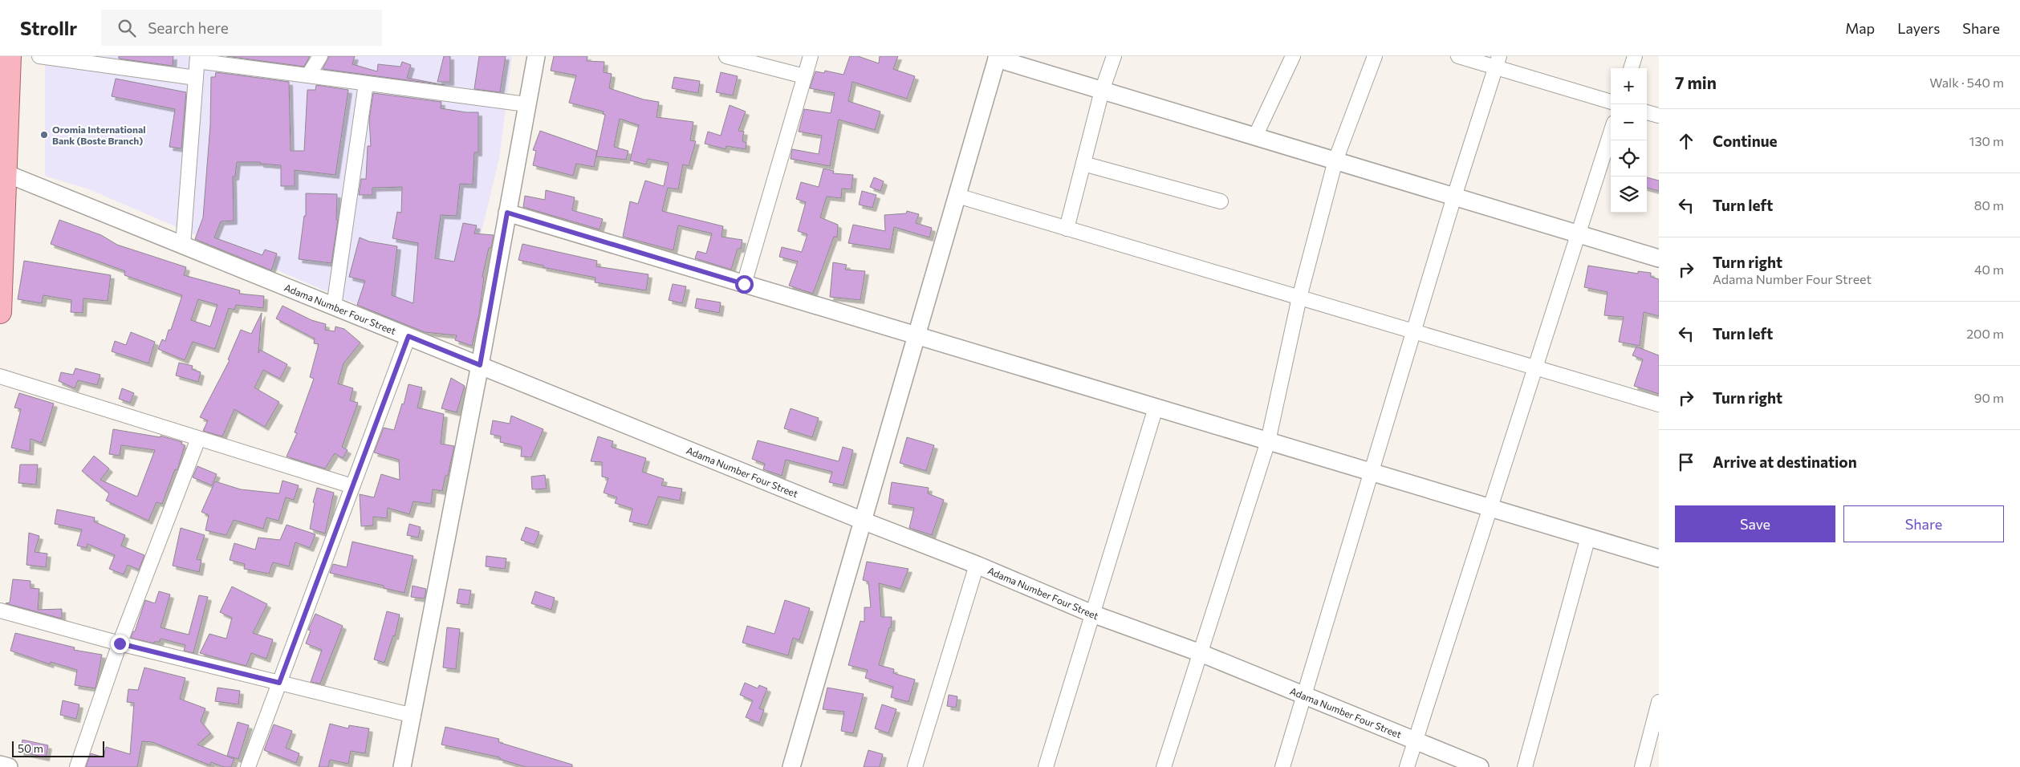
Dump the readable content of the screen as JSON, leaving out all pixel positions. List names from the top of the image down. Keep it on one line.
{"streets":{"street":["Adama Number Four Street"]},"places":["Oromia International Bank (Boste Branch)"],"scale_bar":"50 m","page":{"header":"Strollr","search":"Search here","nav":["Map","Layers","Share"],"heading":["7 min","Walk · 540 m"],"map_buttons":["+","−"],"list":[["Continue","130 m"],["Turn left","80 m"],["Turn right","Adama Number Four Street","40 m"],["Turn left","200 m"],["Turn right","90 m"],"Arrive at destination"],"buttons":["Save","Share"],"scale":"50 m"}}
